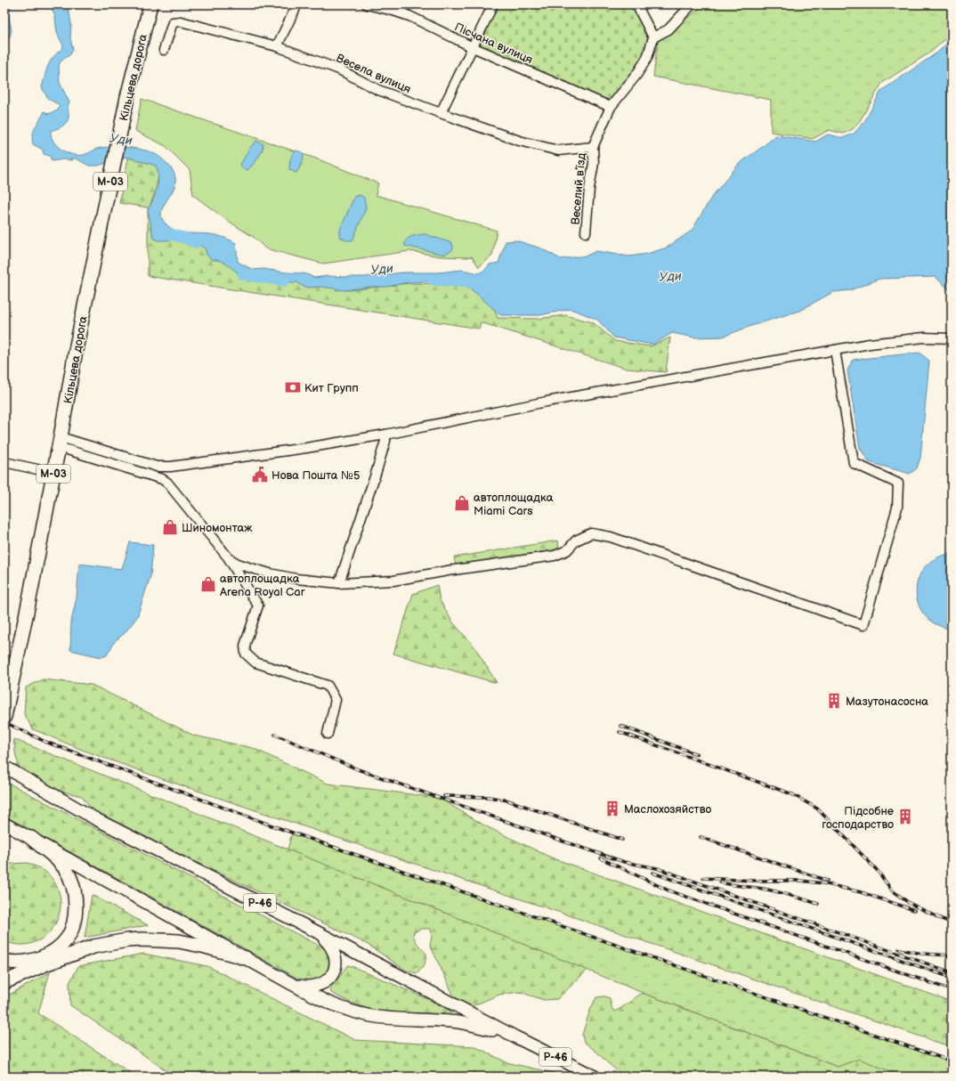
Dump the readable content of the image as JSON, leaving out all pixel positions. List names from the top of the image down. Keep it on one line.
{"streets":{"highway":["Кільцева дорога","М-03"],"main road":["Р-46"],"street":["Пісчана вулиця","Весела вулиця","Веселий в’їзд"]},"crossings":[["Весела вулиця","Веселий в’їзд"]],"water":["Уди"],"places":{"bank":["Кит Групп"],"public building":["Нова Пошта №5"],"shop":["автоплощадка Miami Cars","Шиномонтаж","автоплощадка Arena Royal Car"],"building":["Мазутонасосна","Маслохозяйство","Підсобне господарство"]}}
